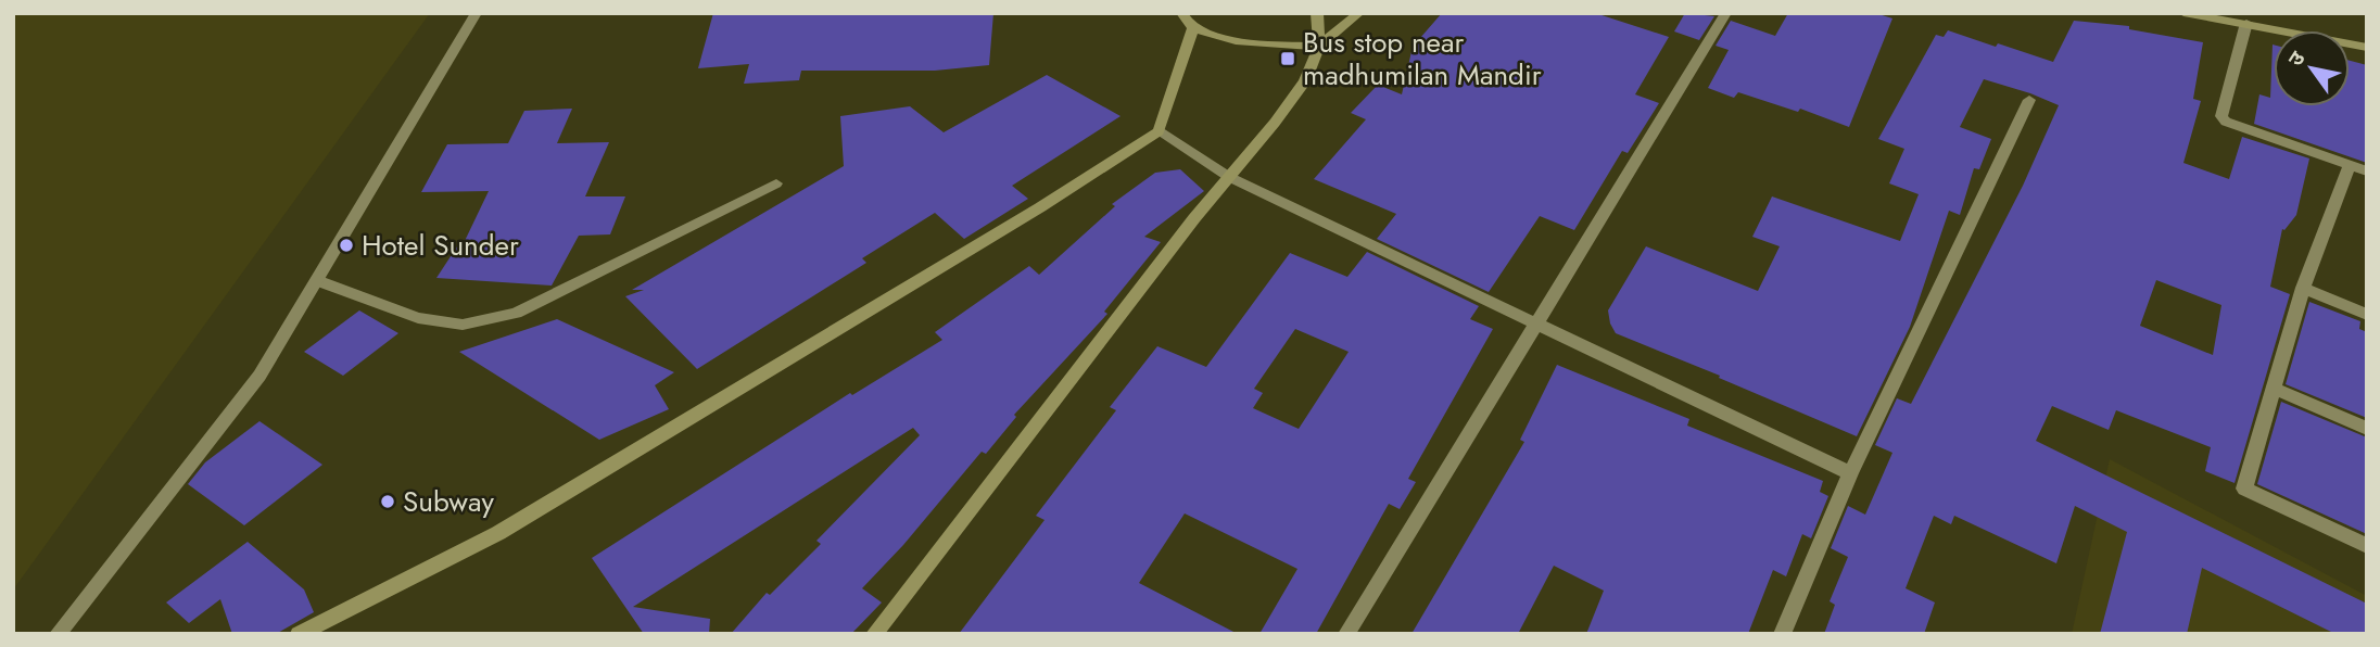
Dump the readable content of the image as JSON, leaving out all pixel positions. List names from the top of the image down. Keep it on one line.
{"places":{"transit":["Bus stop near madhumilan Mandir"],"other":["Hotel Sunder","Subway"]},"north":"top left"}
